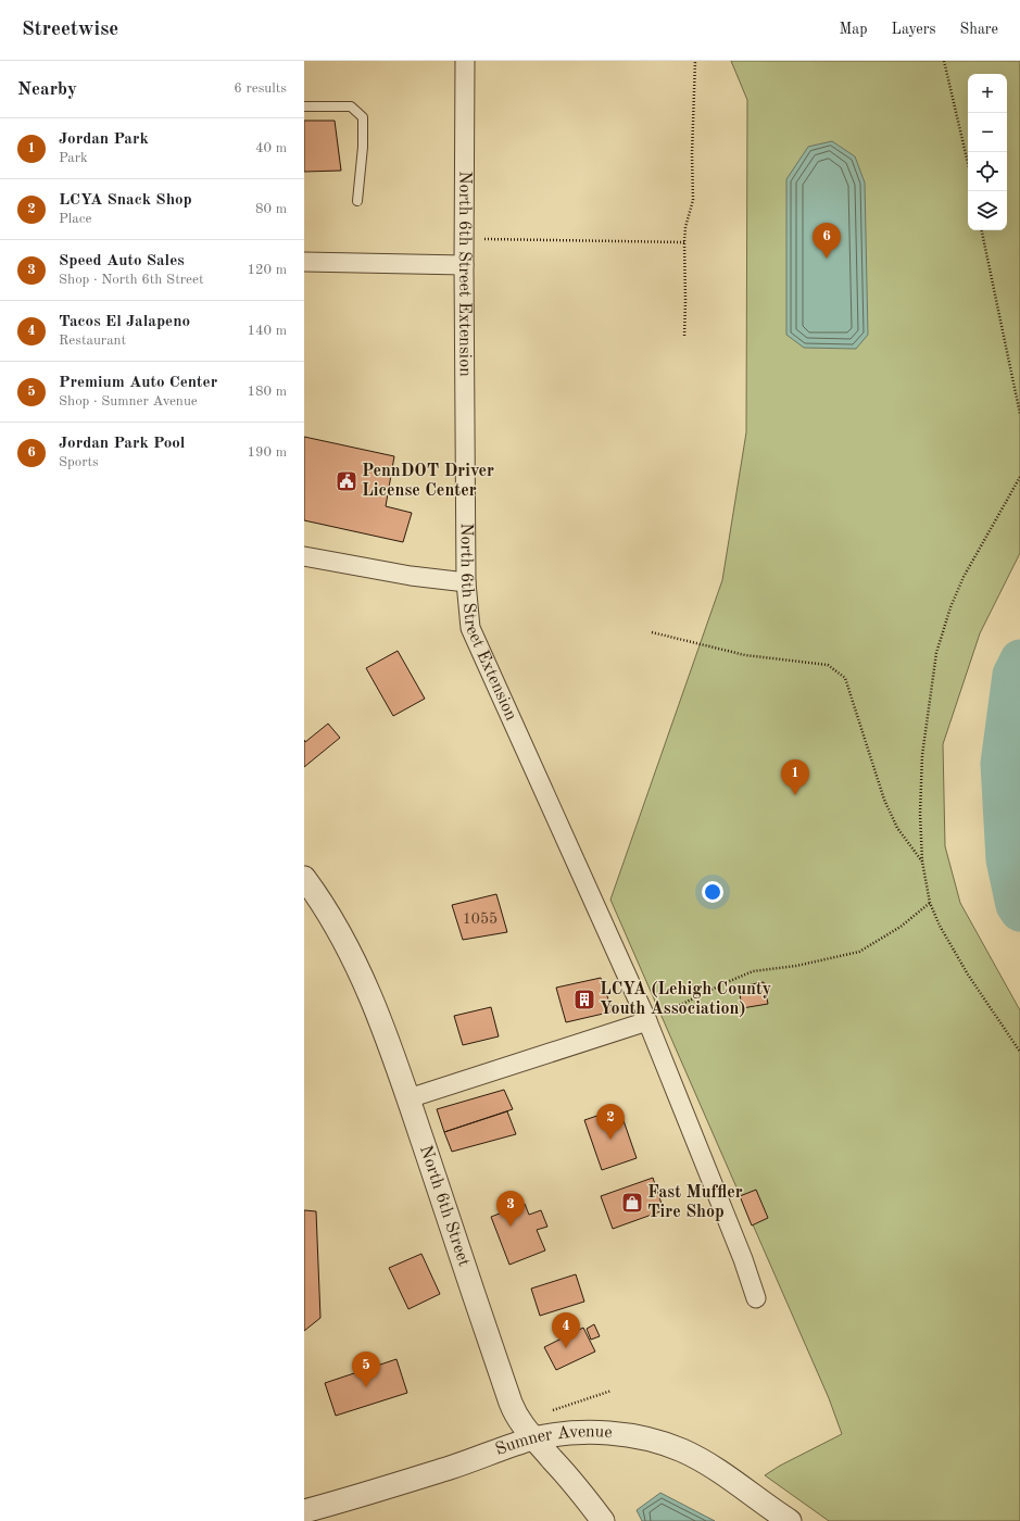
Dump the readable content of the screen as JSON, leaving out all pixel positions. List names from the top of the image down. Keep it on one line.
{"streets":{"street":["North 6th Street Extension","North 6th Street","Sumner Avenue"]},"crossings":[["North 6th Street","Sumner Avenue"]],"places":{"public building":["PennDOT Driver License Center"],"building":["LCYA (Lehigh County Youth Association)"],"shop":["Fast Muffler Tire Shop"]},"house_numbers":["1055"],"page":{"header":"Streetwise","nav":["Map","Layers","Share"],"heading":["Nearby","6 results"],"map_buttons":["+","−"],"list":[{"mark":"1","name":"Jordan Park","note":"Park","value":"40 m"},{"mark":"2","name":"LCYA Snack Shop","note":"Place","value":"80 m"},{"mark":"3","name":"Speed Auto Sales","note":"Shop · North 6th Street","value":"120 m"},{"mark":"4","name":"Tacos El Jalapeno","note":"Restaurant","value":"140 m"},{"mark":"5","name":"Premium Auto Center","note":"Shop · Sumner Avenue","value":"180 m"},{"mark":"6","name":"Jordan Park Pool","note":"Sports","value":"190 m"}],"pins":["6","1","2","3","4","5"]}}
